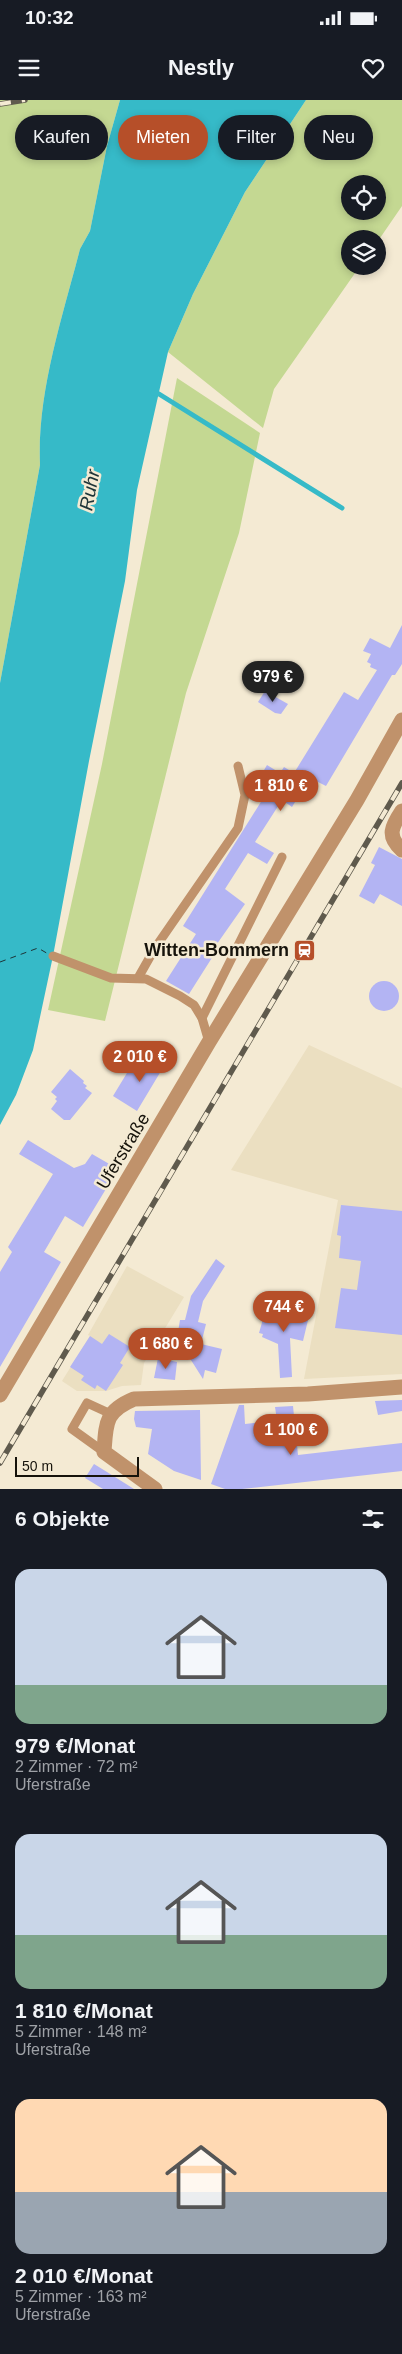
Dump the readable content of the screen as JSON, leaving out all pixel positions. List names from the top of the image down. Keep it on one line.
{"streets":{"street":["Uferstraße"]},"water":["Ruhr"],"places":{"station":["Witten-Bommern"]},"scale_bar":"50 m","page":{"status":"10:32","header":"Nestly","chip":["Kaufen","Mieten","Filter","Neu"],"price":["979 €","1 810 €","2 010 €","744 €","1 680 €","1 100 €"],"scale":"50 m","heading":"6 Objekte","list":[{"name":"979 €/Monat","note":"2 Zimmer · 72 m² · Uferstraße"},{"name":"1 810 €/Monat","note":"5 Zimmer · 148 m² · Uferstraße"},{"name":"2 010 €/Monat","note":"5 Zimmer · 163 m² · Uferstraße"}]}}
